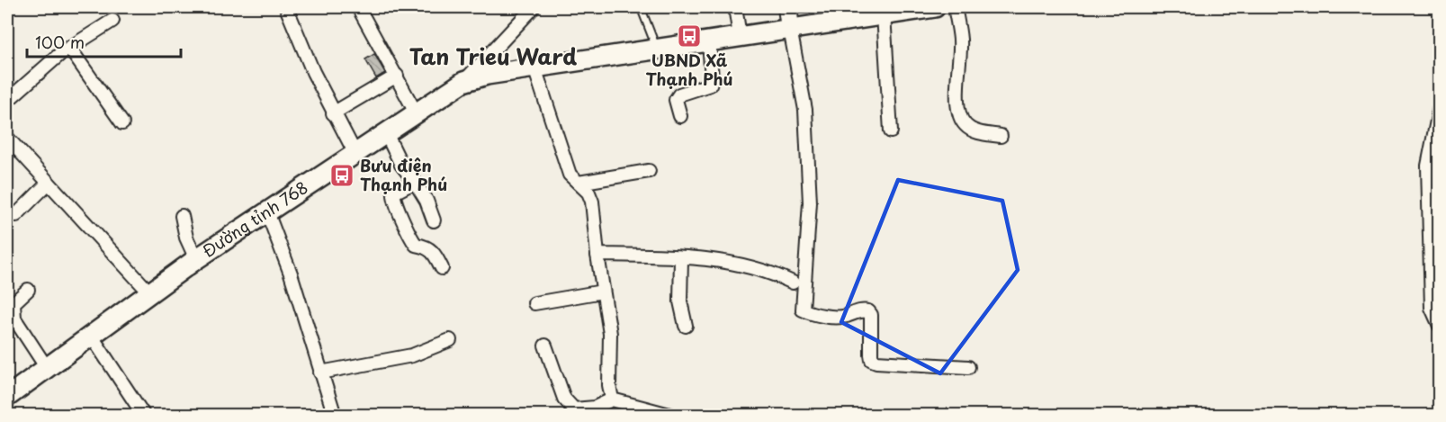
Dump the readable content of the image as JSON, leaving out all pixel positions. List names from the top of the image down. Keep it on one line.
{"streets":{"main road":["Đường tỉnh 768"]},"districts":["Tan Trieu Ward"],"places":{"bus stop":["UBND Xã Thạnh Phú","Bưu điện Thạnh Phú"]},"scale_bar":"100 m"}
